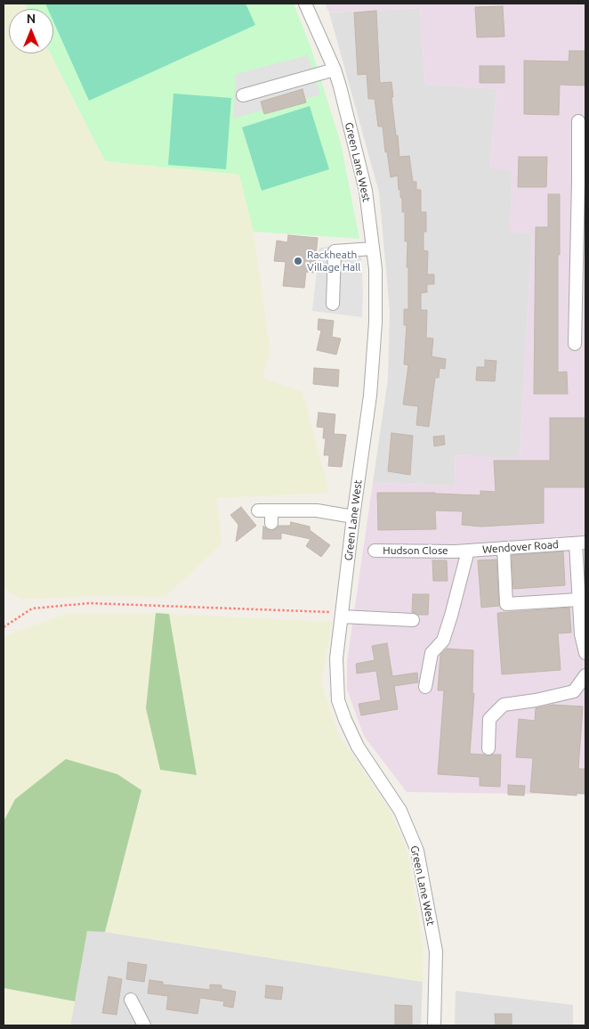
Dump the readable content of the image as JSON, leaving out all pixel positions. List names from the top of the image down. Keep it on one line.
{"streets":{"street":["Green Lane West","Wendover Road","Hudson Close"]},"crossings":[["Wendover Road","Hudson Close"]],"places":["Rackheath Village Hall"],"north":"top"}
